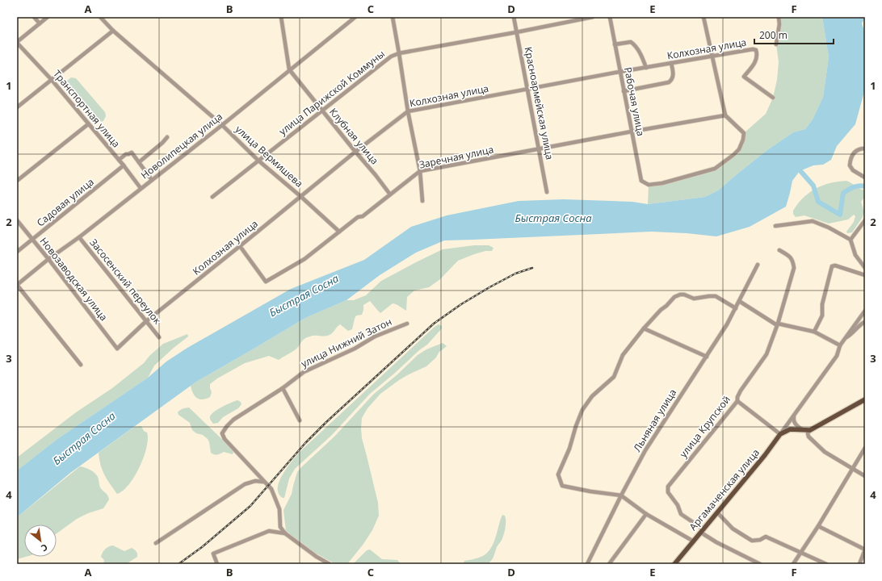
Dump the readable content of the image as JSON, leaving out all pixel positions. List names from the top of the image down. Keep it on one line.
{"streets":{"main road":["Аргамаченская улица"],"street":["Колхозная улица","улица Парижской Коммуны","Рабочая улица","Красноармейская улица","Транспортная улица","Клубная улица","Новолипецкая улица","улица Вермишева","Заречная улица","Садовая улица","Новозаводская улица","Засосенский переулок","улица Нижний Затон","Льняная улица","улица Крупской"]},"crossings":[["Колхозная улица","Рабочая улица"],["Колхозная улица","Красноармейская улица"],["Колхозная улица","Клубная улица"],["Колхозная улица","улица Вермишева"],["Колхозная улица","Заречная улица"],["Колхозная улица","Новозаводская улица"],["Колхозная улица","Засосенский переулок"],["улица Парижской Коммуны","Красноармейская улица"],["улица Парижской Коммуны","Клубная улица"],["улица Парижской Коммуны","улица Вермишева"],["Рабочая улица","Заречная улица"],["Красноармейская улица","Заречная улица"],["Транспортная улица","Новолипецкая улица"],["Транспортная улица","Садовая улица"],["Клубная улица","Новолипецкая улица"],["Клубная улица","Заречная улица"],["Новолипецкая улица","улица Вермишева"],["Новолипецкая улица","Новозаводская улица"],["Новолипецкая улица","Засосенский переулок"],["улица Вермишева","Заречная улица"],["Садовая улица","Новозаводская улица"],["улица Крупской","Аргамаченская улица"]],"water":["Быстрая Сосна"],"scale_bar":"200 m","north":"bottom right","grid":{"columns":["A","B","C","D","E","F"],"rows":["1","2","3","4"]}}
